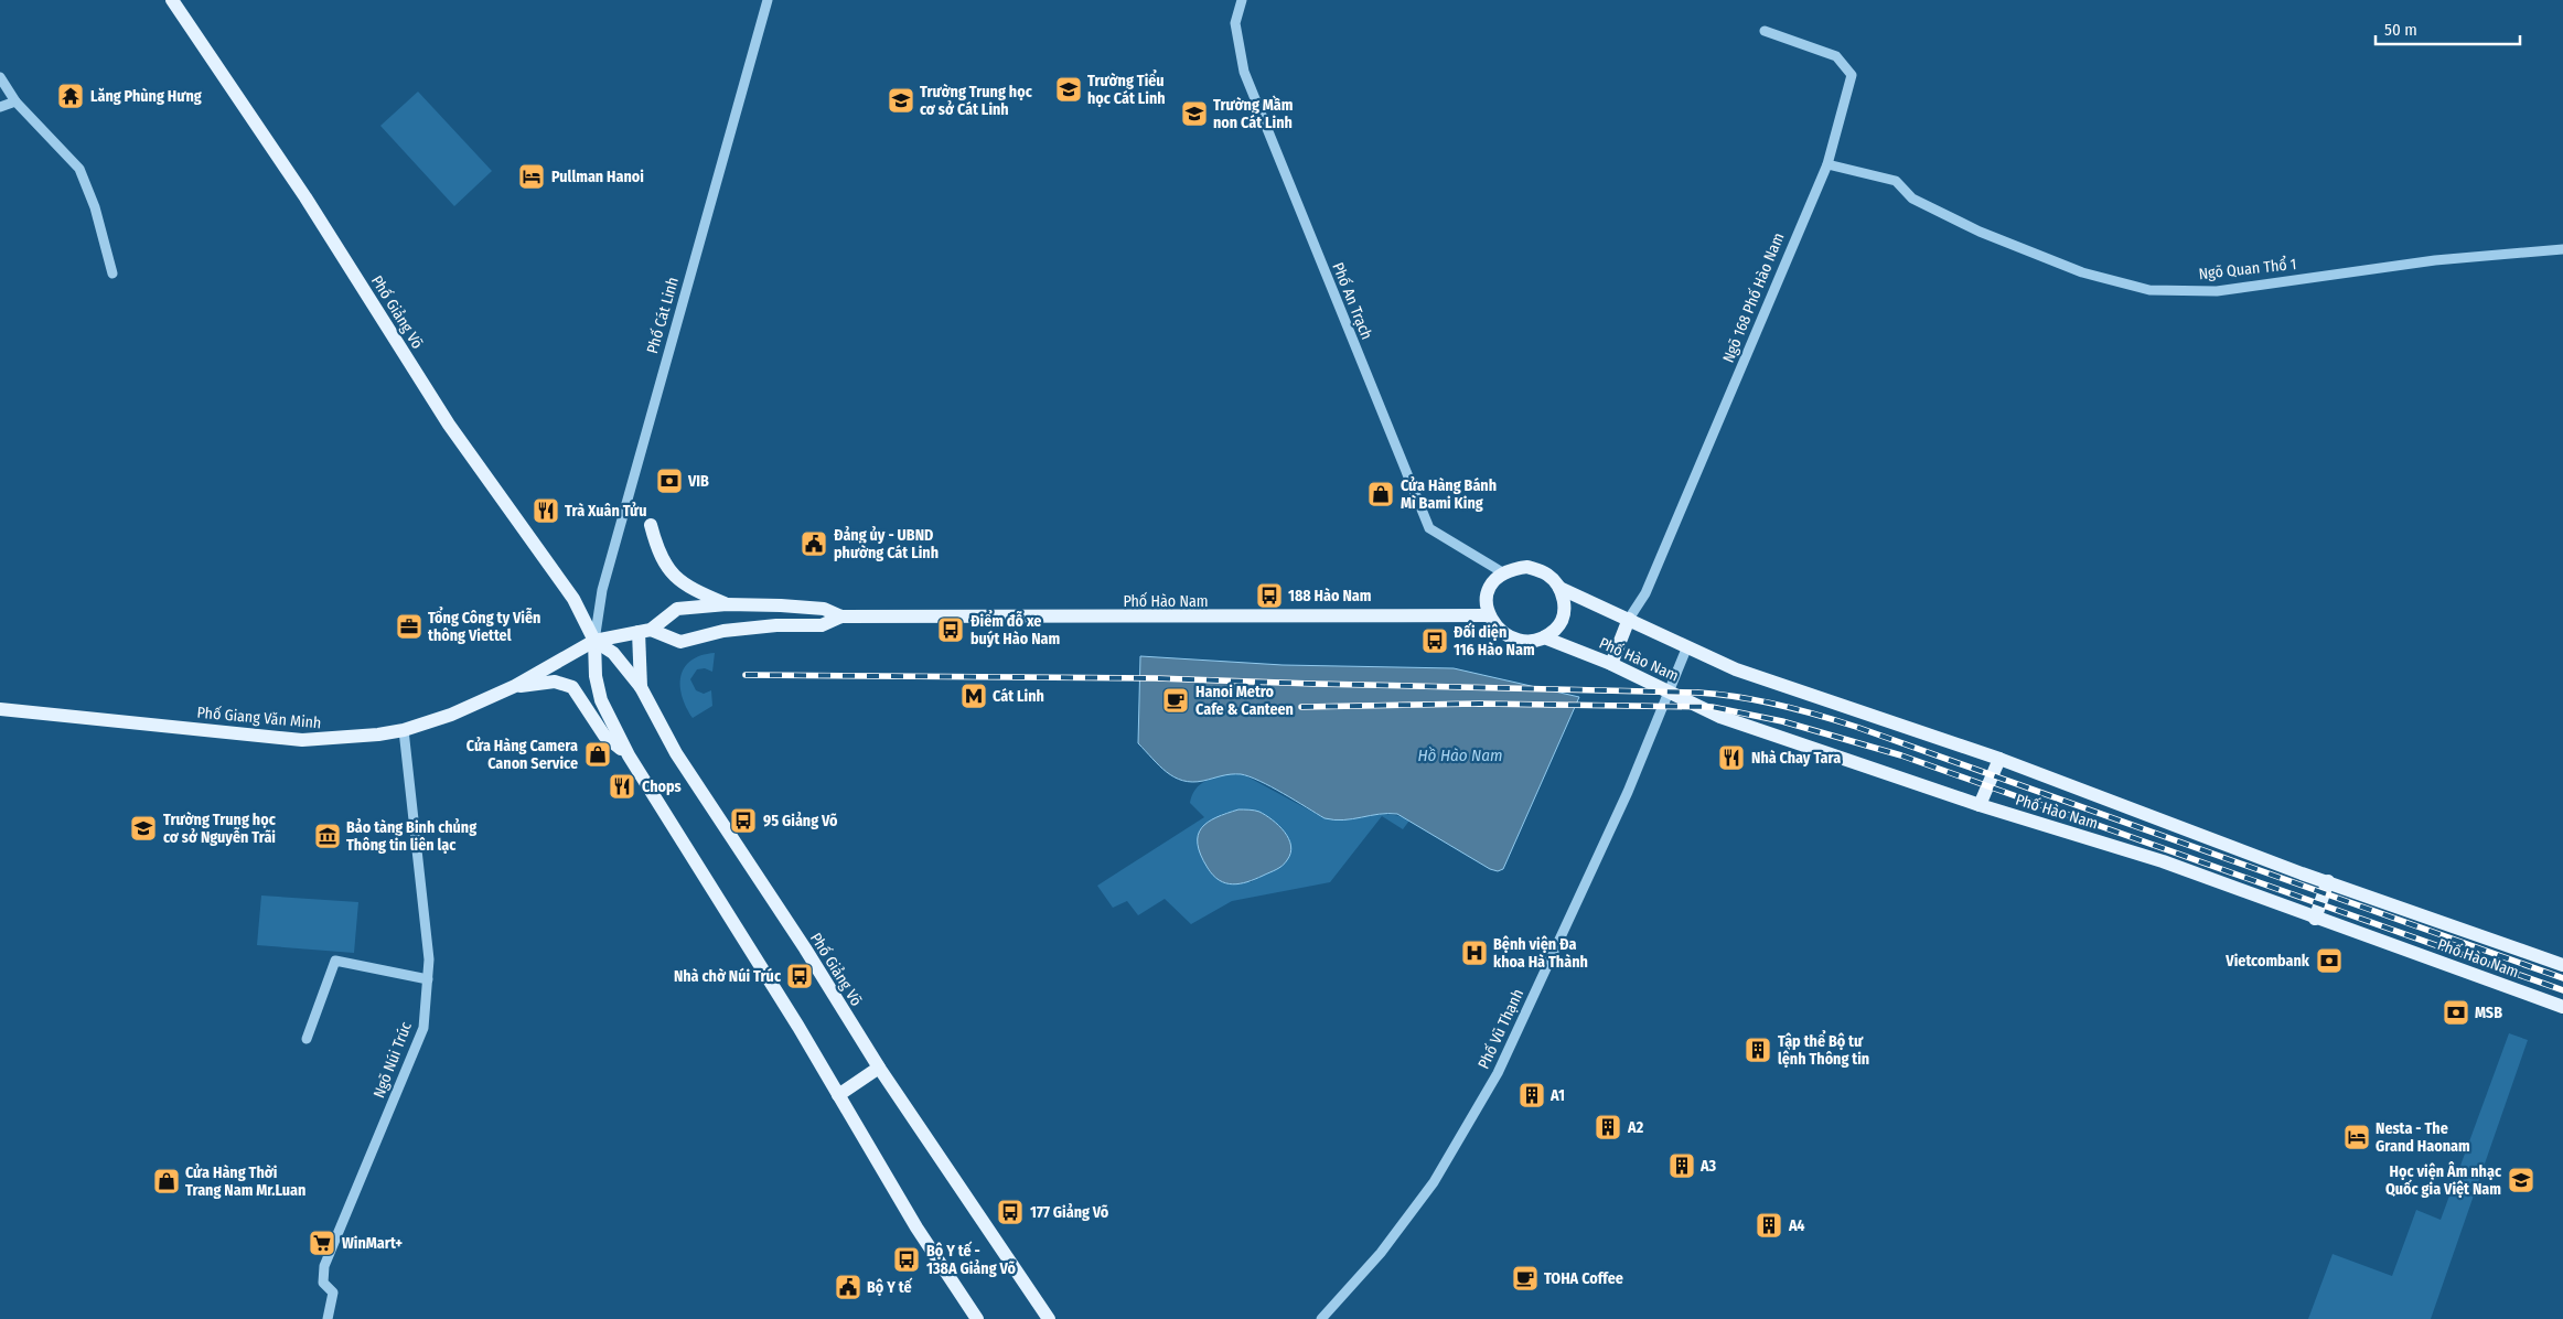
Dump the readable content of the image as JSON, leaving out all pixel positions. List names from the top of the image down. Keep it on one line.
{"streets":{"main road":["Phố Giảng Võ","Phố Hào Nam","Phố Giang Văn Minh"],"street":["Ngõ Quan Thổ 1","Ngõ 168 Phố Hào Nam","Phố An Trạch","Phố Cát Linh","Phố Vũ Thạnh","Ngõ Núi Trúc"]},"crossings":[["Ngõ Quan Thổ 1","Ngõ 168 Phố Hào Nam"],["Ngõ 168 Phố Hào Nam","Phố Hào Nam"],["Phố An Trạch","Phố Hào Nam"],["Phố Giảng Võ","Phố Cát Linh"],["Phố Giảng Võ","Phố Hào Nam"],["Phố Giảng Võ","Phố Giang Văn Minh"],["Phố Cát Linh","Phố Hào Nam"],["Phố Cát Linh","Phố Giang Văn Minh"],["Phố Hào Nam","Phố Giang Văn Minh"],["Phố Hào Nam","Phố Vũ Thạnh"],["Phố Giang Văn Minh","Ngõ Núi Trúc"]],"water":["Hồ Hào Nam"],"places":{"school or university":["Trường Tiểu học Cát Linh","Trường Trung học cơ sở Cát Linh","Trường Mầm non Cát Linh","Trường Trung học cơ sở Nguyễn Trãi","Học viện Âm nhạc Quốc gia Việt Nam"],"temple":["Lăng Phùng Hưng"],"hotel":["Pullman Hanoi","Nesta - The Grand Haonam"],"bank":["VIB","Vietcombank","MSB"],"shop":["Cửa Hàng Bánh Mì Bami King","Cửa Hàng Camera Canon Service","Cửa Hàng Thời Trang Nam Mr.Luan"],"restaurant":["Trà Xuân Tửu","Nhà Chay Tara","Chops"],"public building":["Đảng ủy - UBND phường Cát Linh","Bộ Y tế"],"bus stop":["188 Hào Nam","Điểm đỗ xe buýt Hào Nam","Đối diện 116 Hào Nam","95 Giảng Võ","Nhà chờ Núi Trúc","177 Giảng Võ","Bộ Y tế - 138A Giảng Võ"],"office":["Tổng Công ty Viễn thông Viettel"],"metro station":["Cát Linh"],"cafe":["Hanoi Metro Cafe & Canteen","TOHA Coffee"],"museum":["Bảo tàng Binh chủng Thông tin liên lạc"],"hospital":["Bệnh viện Đa khoa Hà Thành"],"building":["Tập thể Bộ tư lệnh Thông tin","A1","A2","A3","A4"],"supermarket":["WinMart+"]},"scale_bar":"50 m"}
